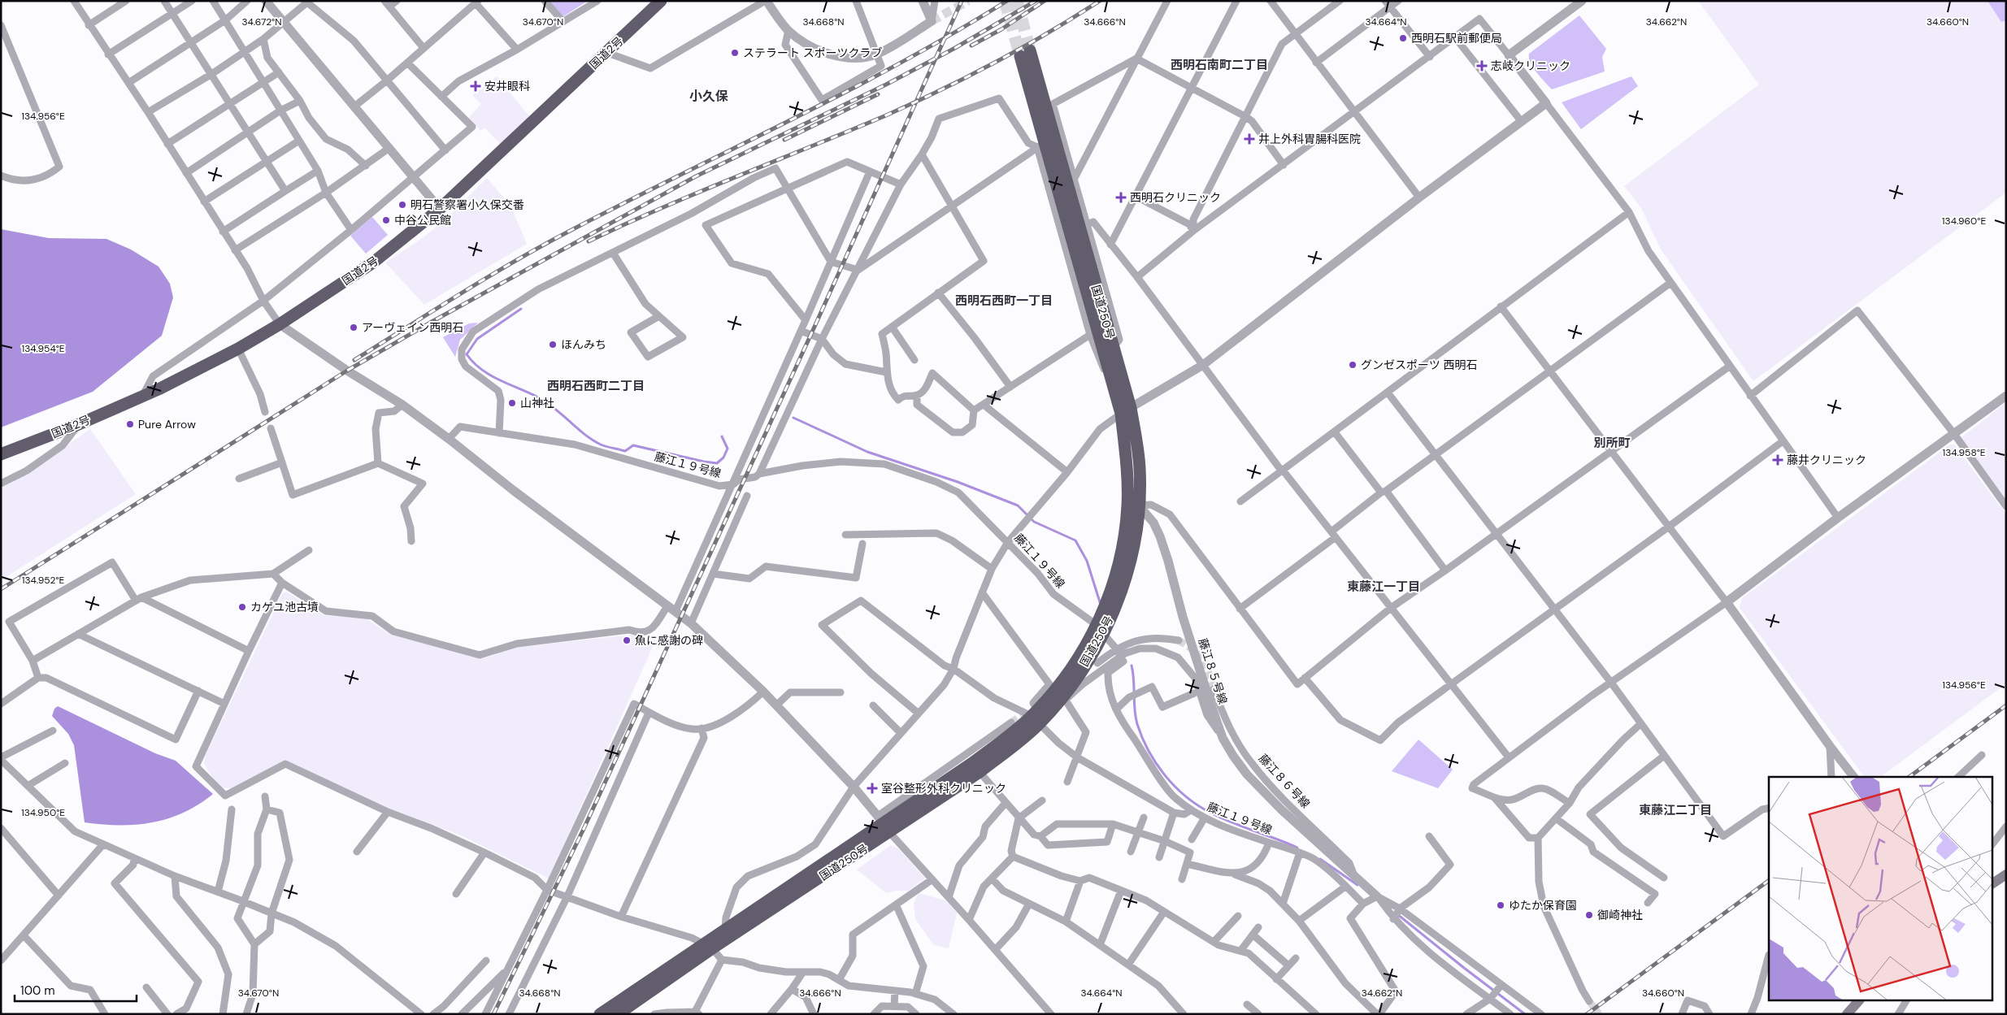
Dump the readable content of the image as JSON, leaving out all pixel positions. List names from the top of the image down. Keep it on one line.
{"streets":{"highway":["国道2号","国道250号"],"street":["藤江１９号線","藤江８５号線","藤江８６号線"]},"crossings":[["国道250号","藤江８５号線"],["藤江８５号線","藤江８６号線"]],"districts":["西明石南町二丁目","小久保","西明石西町一丁目","西明石西町二丁目","別所町","東藤江一丁目","東藤江二丁目"],"places":{"other":["西明石駅前郵便局","ステラート スポーツクラブ","明石警察署小久保交番","中谷公民館","アーヴェイン西明石","ほんみち","グンゼスポーツ 西明石","山神社","Pure Arrow","カゲユ池古墳","魚に感謝の碑","ゆたか保育園","御崎神社"],"health":["志岐クリニック","安井眼科","井上外科胃腸科医院","西明石クリニック","藤井クリニック","室谷整形外科クリニック"]},"scale_bar":"100 m","coordinates":["34.672°N","34.670°N","34.668°N","34.666°N","34.664°N","34.662°N","34.660°N","134.956°E","134.960°E","134.954°E","134.958°E","134.952°E","134.950°E"]}
